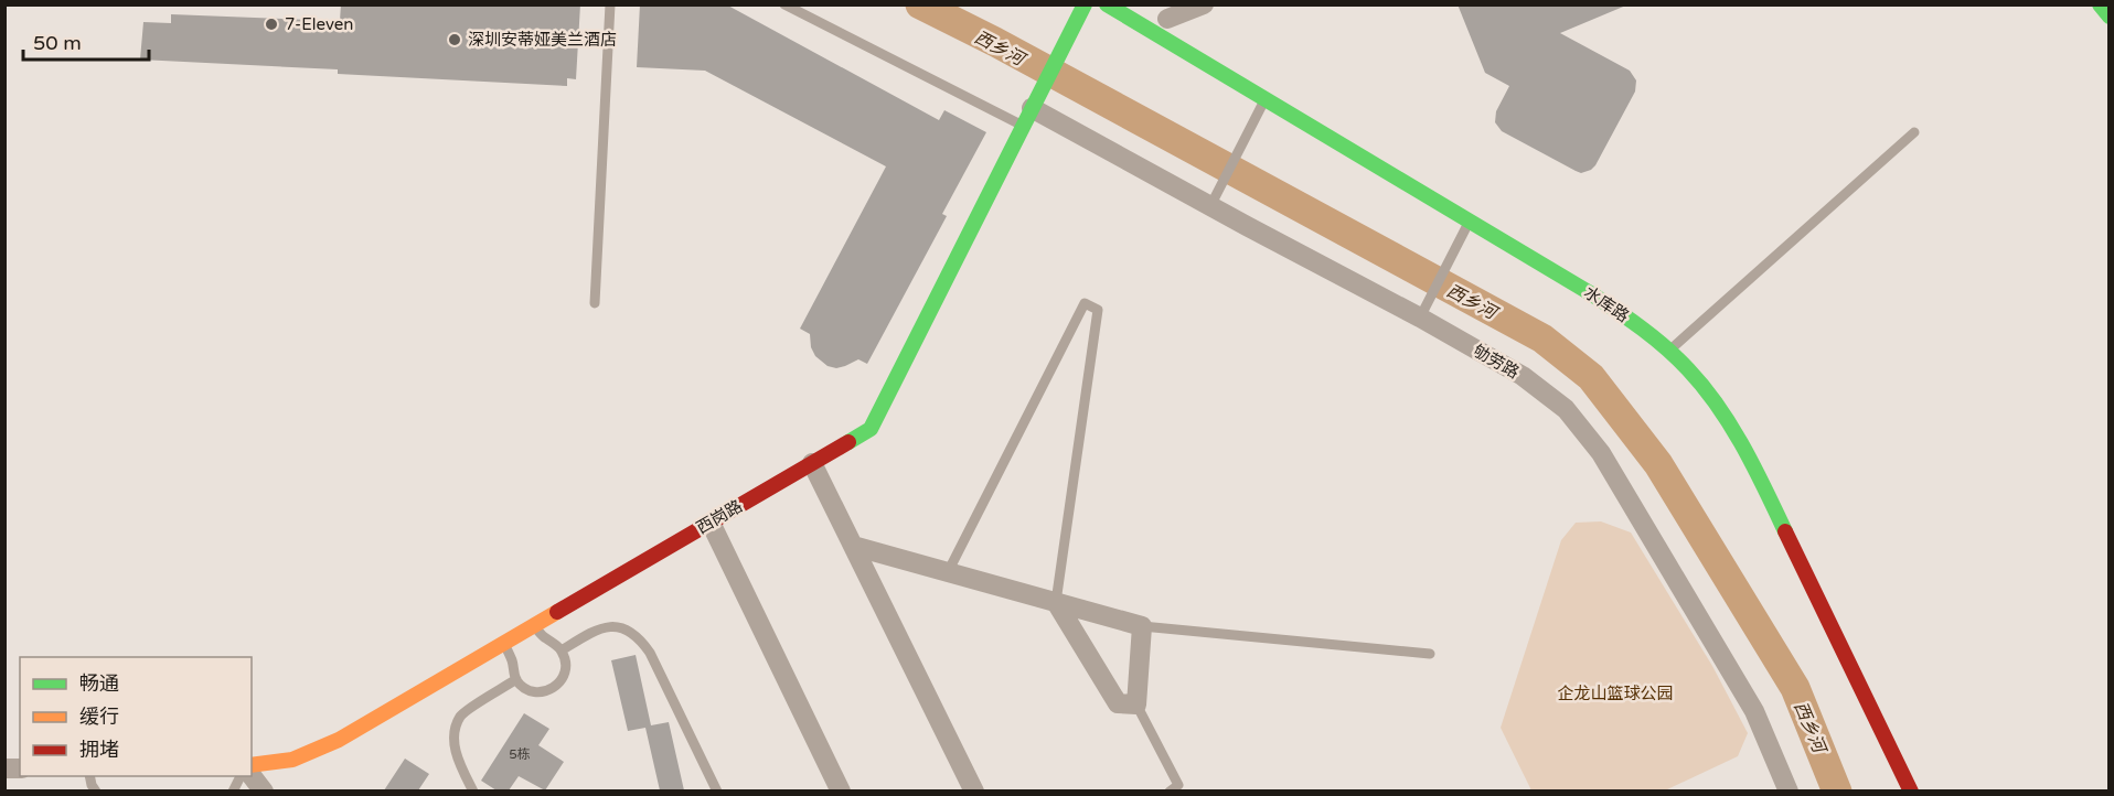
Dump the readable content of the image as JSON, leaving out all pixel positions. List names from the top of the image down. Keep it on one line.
{"streets":{"main road":["水库路","西岗路"],"street":["劬劳路"]},"crossings":[["劬劳路","西岗路"]],"water":["西乡河"],"parks":["企龙山篮球公园"],"places":["7-Eleven","深圳安蒂娅美兰酒店"],"house_numbers":["5栋"],"legend":["畅通","缓行","拥堵"],"scale_bar":"50 m"}
